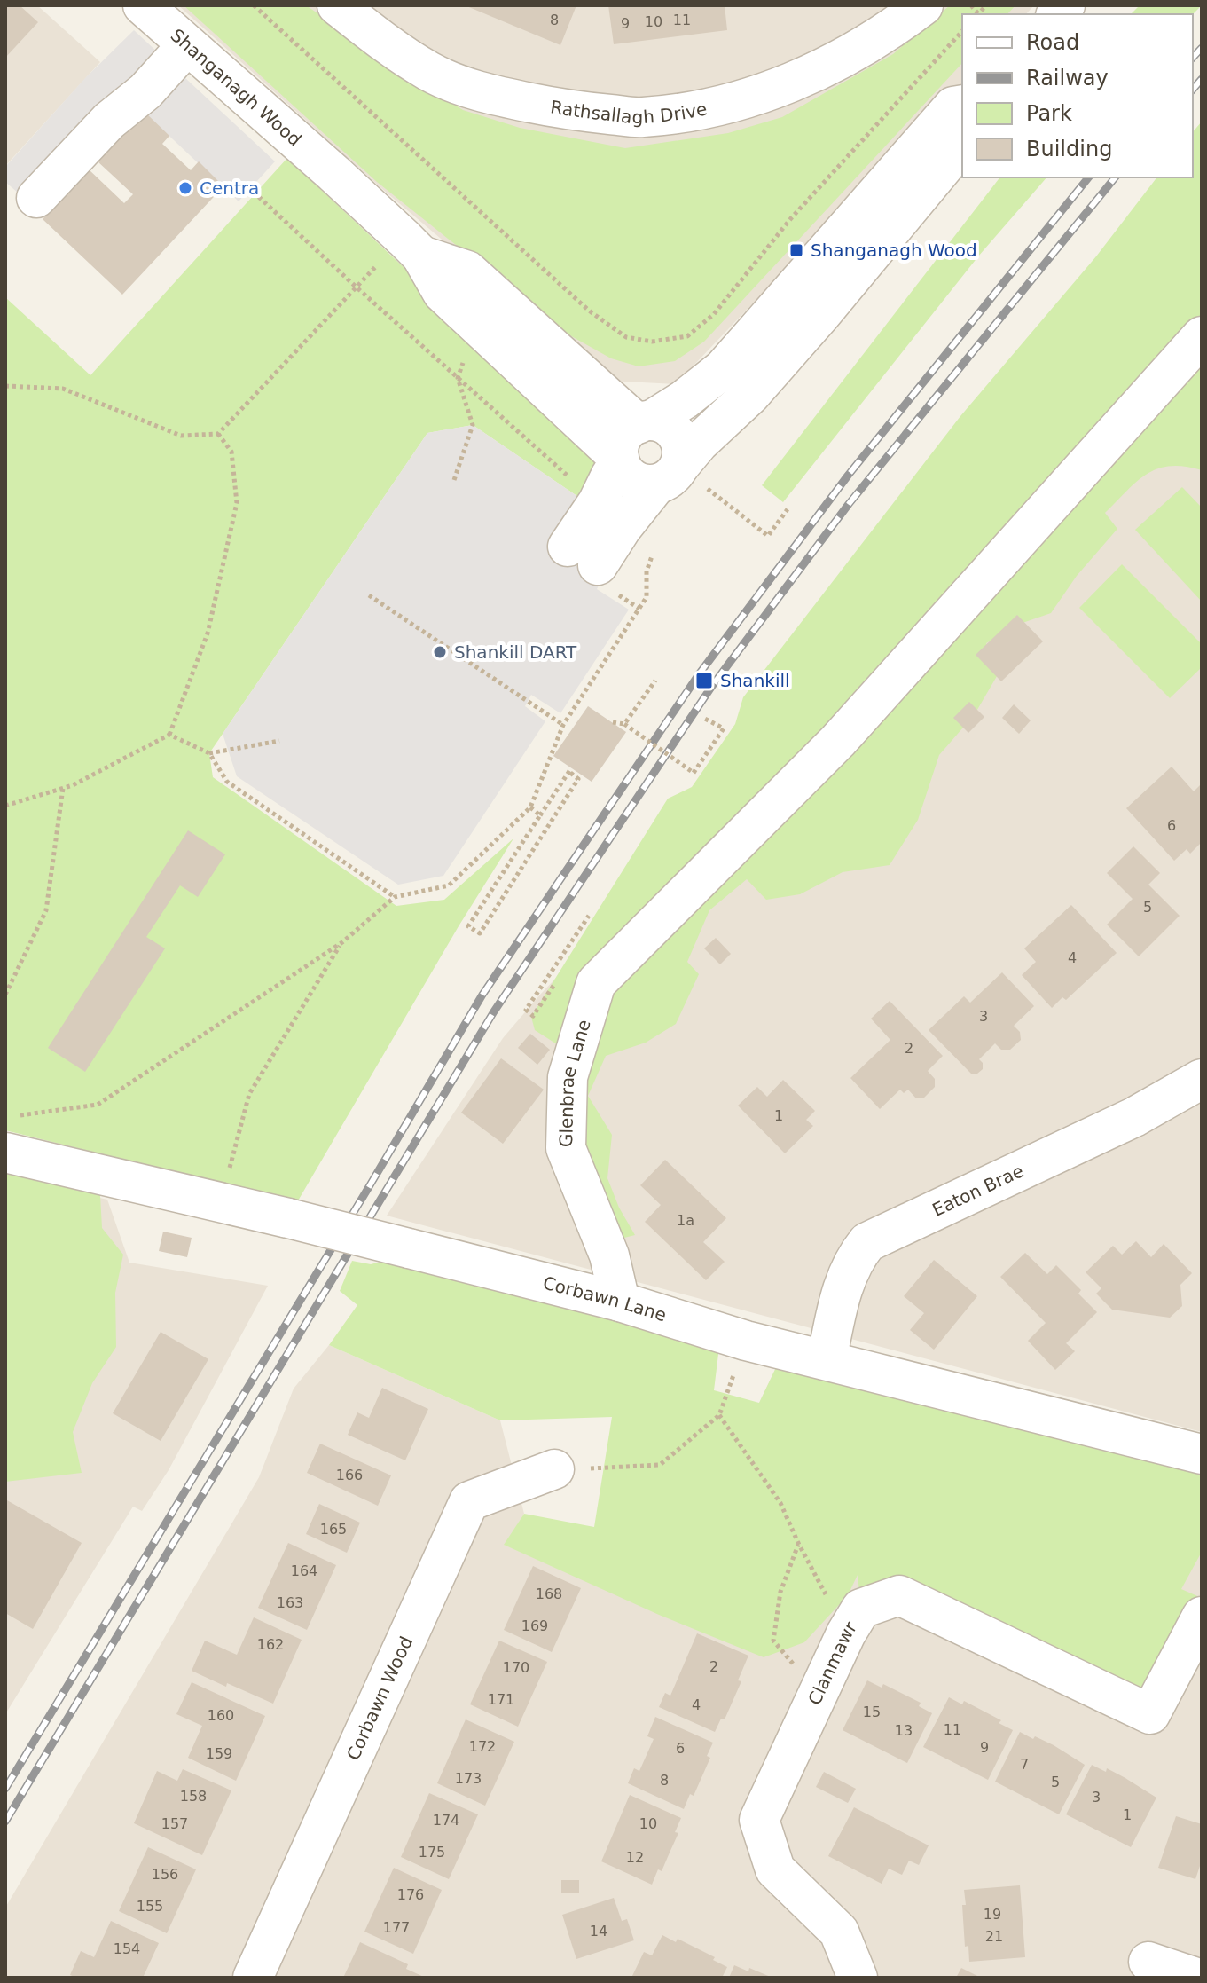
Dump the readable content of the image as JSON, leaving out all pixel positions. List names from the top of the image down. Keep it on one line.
{"streets":{"street":["Shanganagh Wood","Rathsallagh Drive","Glenbrae Lane","Eaton Brae","Corbawn Lane","Clanmawr","Corbawn Wood"]},"crossings":[["Glenbrae Lane","Corbawn Lane"],["Eaton Brae","Corbawn Lane"]],"places":{"other":["Centra","Shankill DART"],"transit":["Shanganagh Wood","Shankill"]},"house_numbers":["8","11","10","9","6","5","4","3","2","1","1a","166","165","164","168","163","169","162","2","170","171","4","15","160","11","13","172","9","6","159","7","173","8","5","158","3","1","174","157","10","175","12","156","176","155","19","177","14","21","154"],"legend":["Road","Railway","Park","Building"]}
